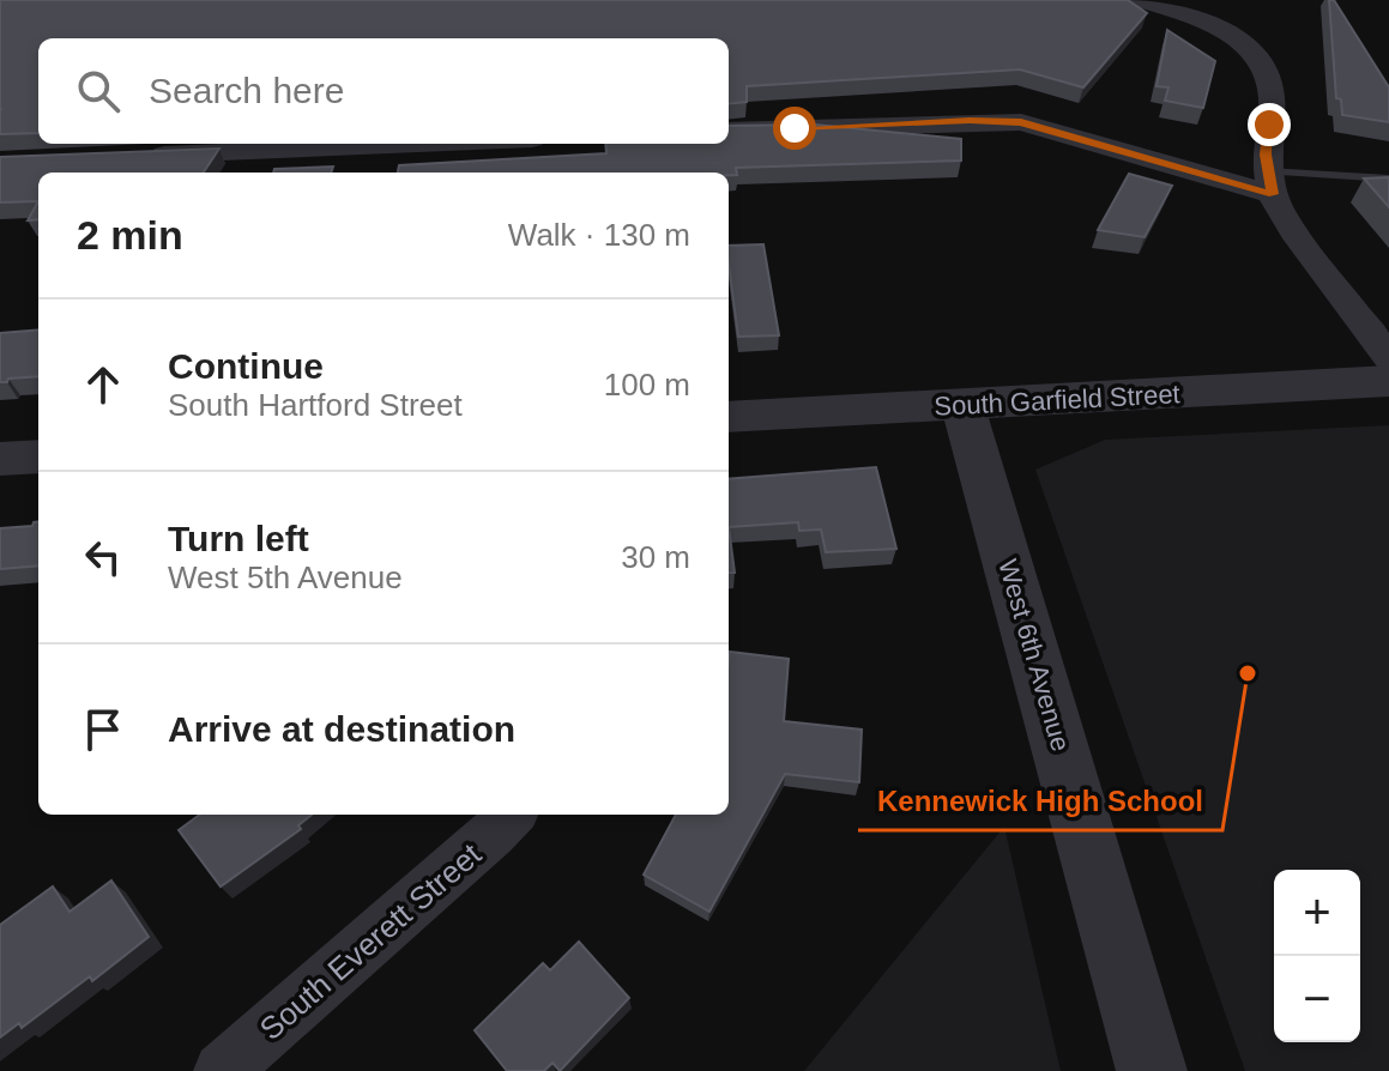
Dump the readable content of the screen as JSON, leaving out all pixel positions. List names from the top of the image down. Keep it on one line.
{"streets":{"street":["South Garfield Street","West 6th Avenue","South Everett Street"]},"crossings":[["South Garfield Street","West 6th Avenue"]],"places":["Kennewick High School"],"page":{"search":"Search here","heading":["2 min","Walk · 130 m"],"list":[["Continue","South Hartford Street","100 m"],["Turn left","West 5th Avenue","30 m"],"Arrive at destination"],"map_buttons":["+","−"]}}
